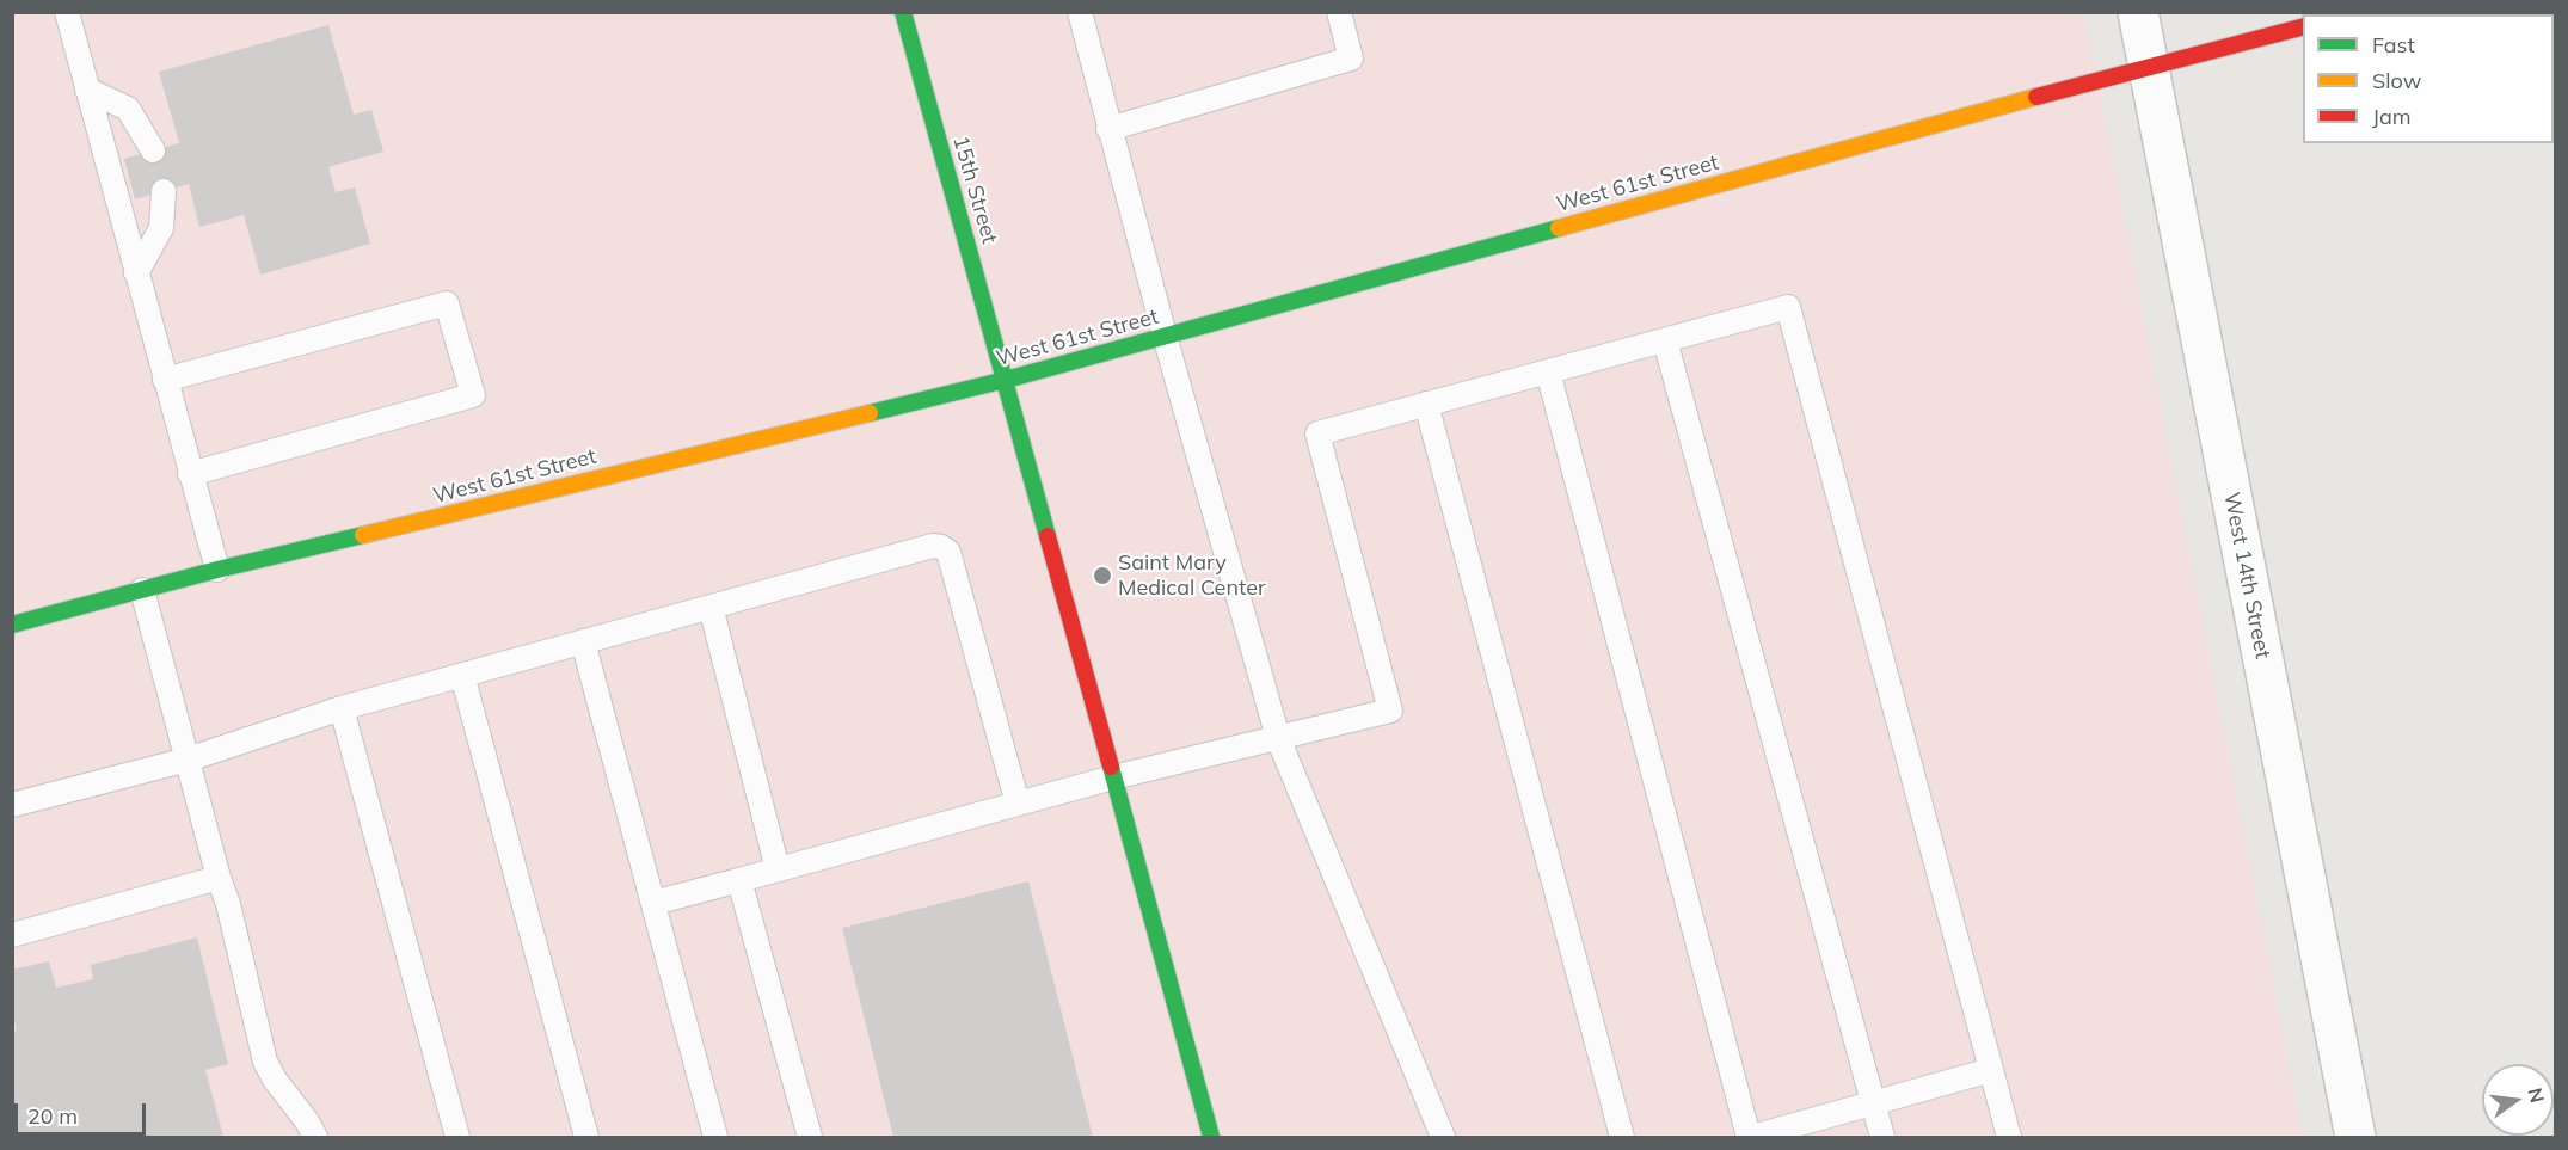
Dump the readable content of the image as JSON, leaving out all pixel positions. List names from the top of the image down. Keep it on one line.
{"streets":{"street":["West 61st Street","15th Street","West 14th Street"]},"crossings":[["West 61st Street","15th Street"],["West 61st Street","West 14th Street"]],"places":["Saint Mary Medical Center"],"legend":["Fast","Slow","Jam"],"scale_bar":"20 m","north":"right"}
